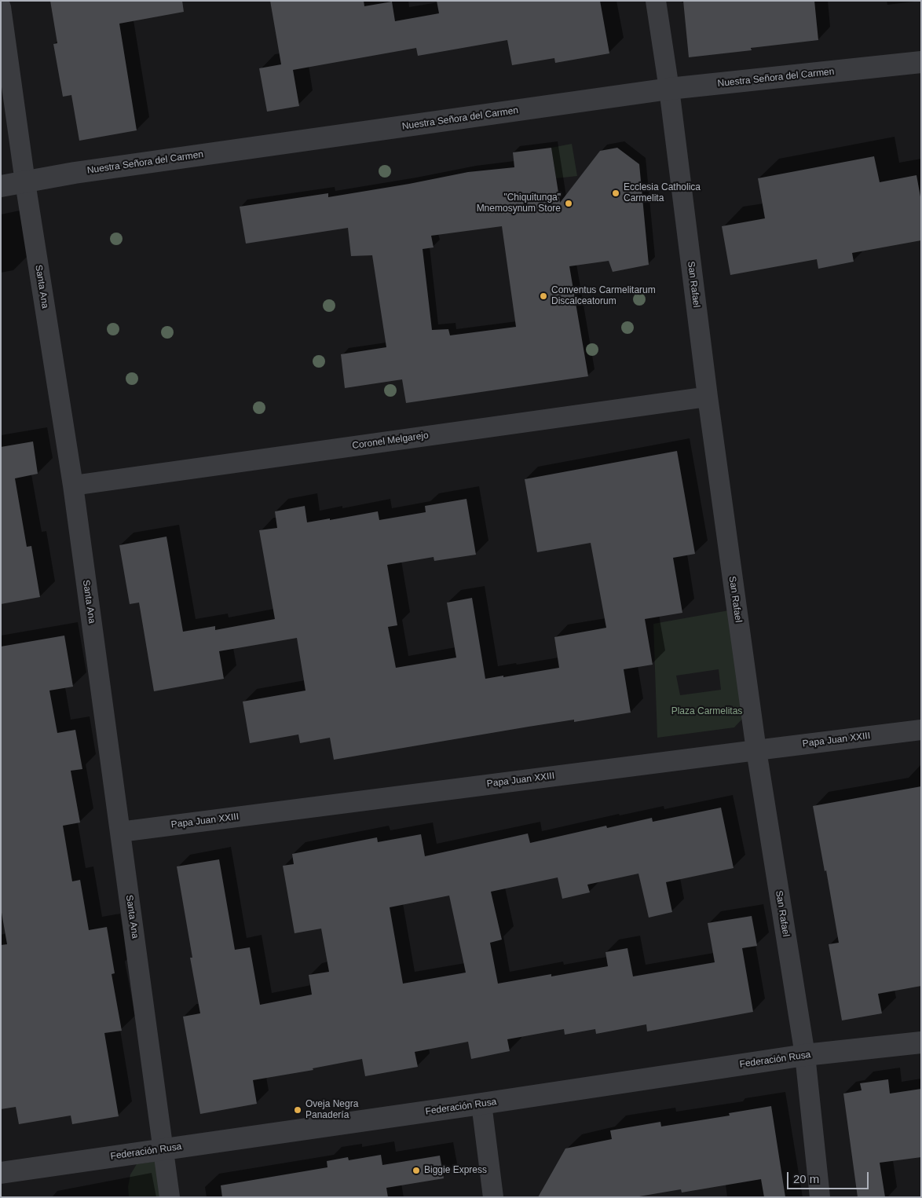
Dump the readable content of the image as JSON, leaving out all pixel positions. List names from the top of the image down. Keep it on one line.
{"streets":{"street":["Nuestra Señora del Carmen","San Rafael","Santa Ana","Coronel Melgarejo","Papa Juan XXIII","Federación Rusa"]},"crossings":[["Nuestra Señora del Carmen","San Rafael"],["Nuestra Señora del Carmen","Santa Ana"],["San Rafael","Coronel Melgarejo"],["San Rafael","Papa Juan XXIII"],["San Rafael","Federación Rusa"],["Santa Ana","Coronel Melgarejo"],["Santa Ana","Papa Juan XXIII"],["Santa Ana","Federación Rusa"]],"parks":["Plaza Carmelitas"],"places":["Ecclesia Catholica Carmelita","\"Chiquitunga\" Mnemosynum Store","Conventus Carmelitarum Discalceatorum","Oveja Negra Panadería","Biggie Express"],"scale_bar":"20 m"}
